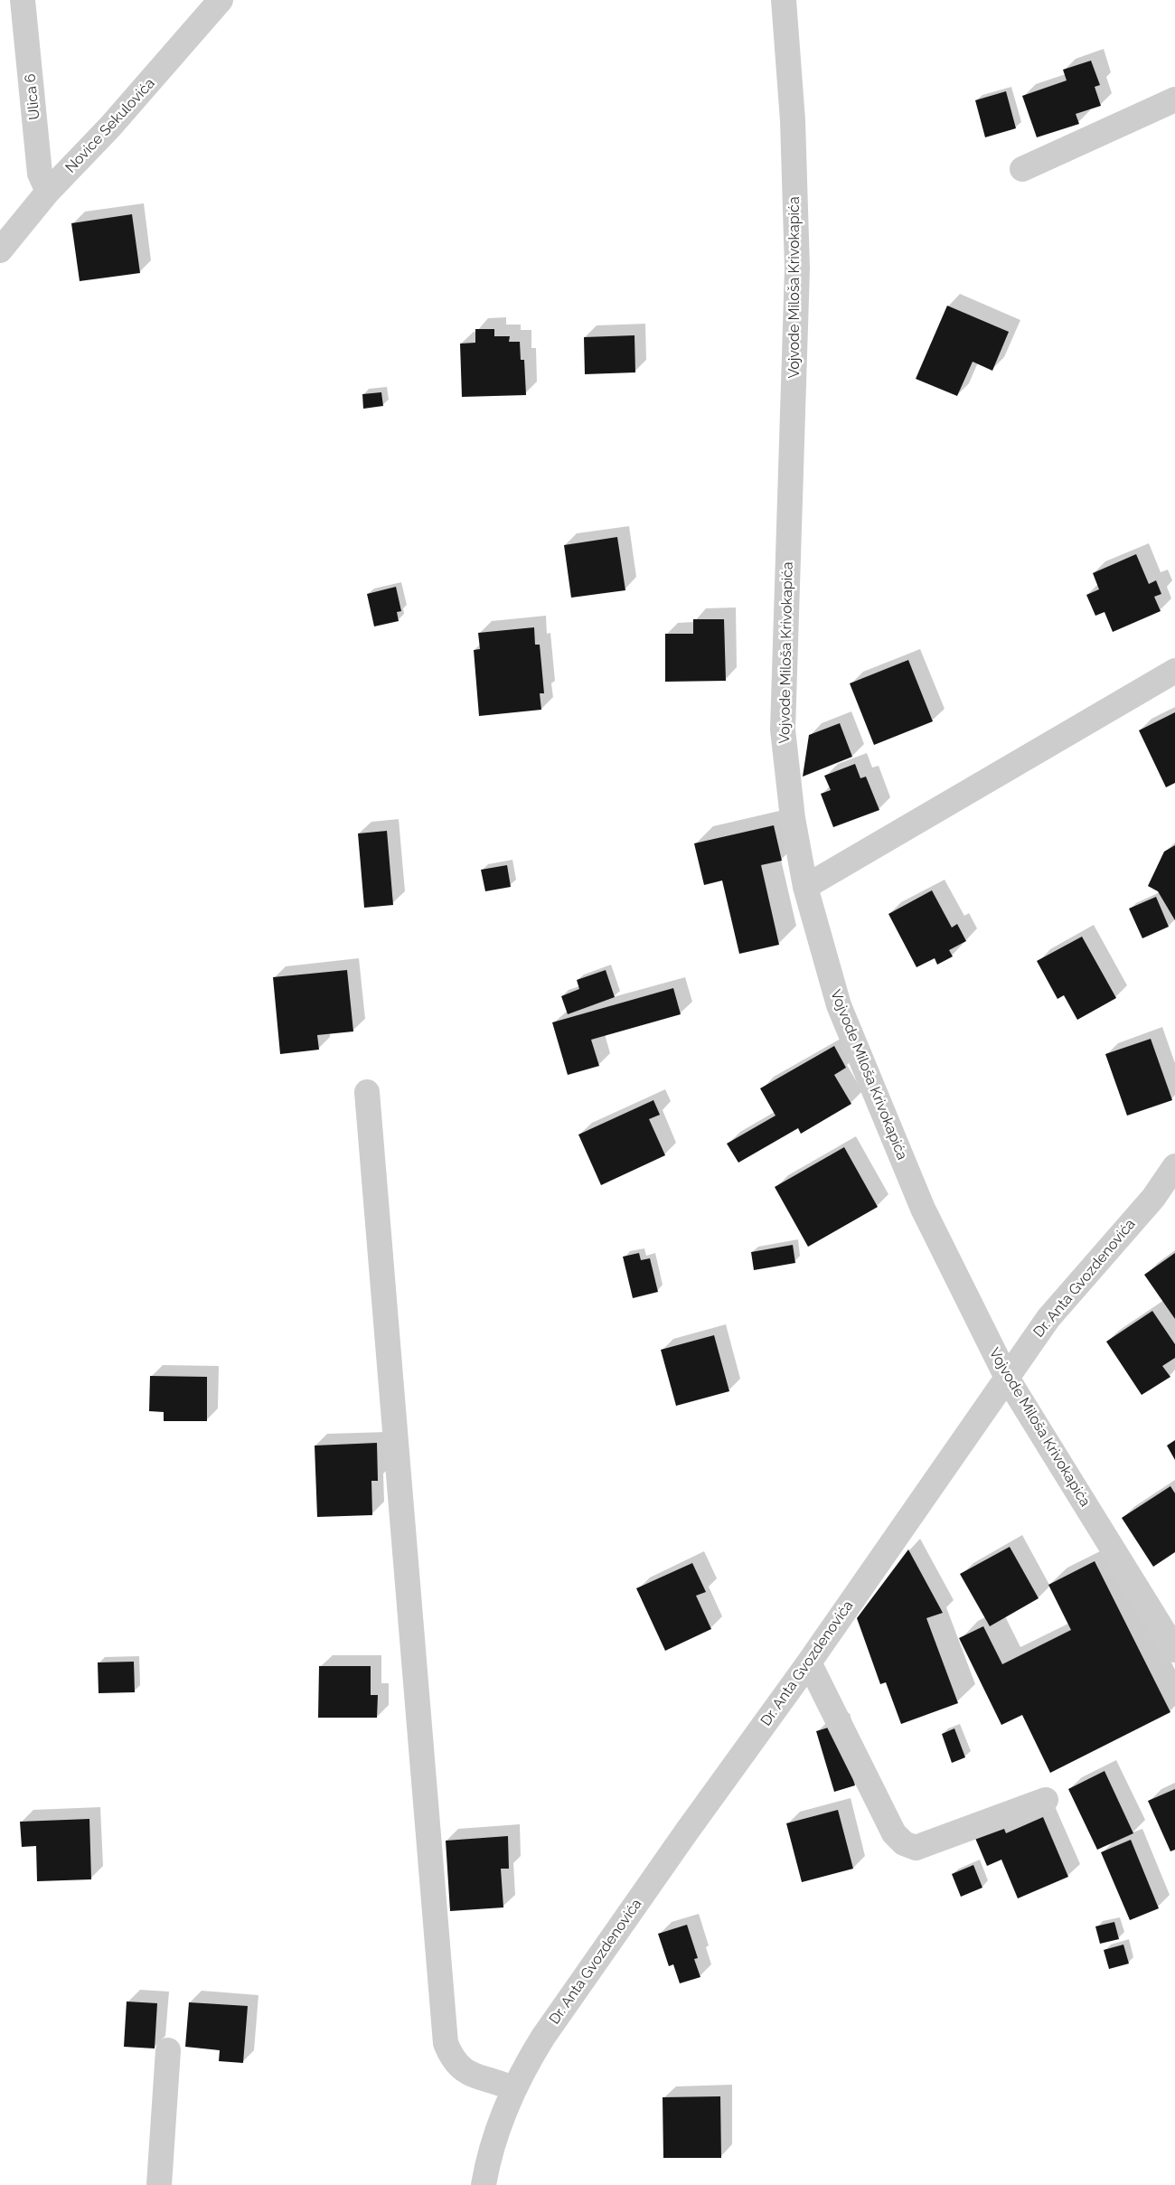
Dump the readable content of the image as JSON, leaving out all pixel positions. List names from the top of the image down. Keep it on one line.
{"streets":{"street":["Ulica 6","Novice Sekulovića","Vojvode Miloša Krivokapića","Dr. Anta Gvozdenovića"]},"crossings":[["Ulica 6","Novice Sekulovića"],["Vojvode Miloša Krivokapića","Dr. Anta Gvozdenovića"]]}
